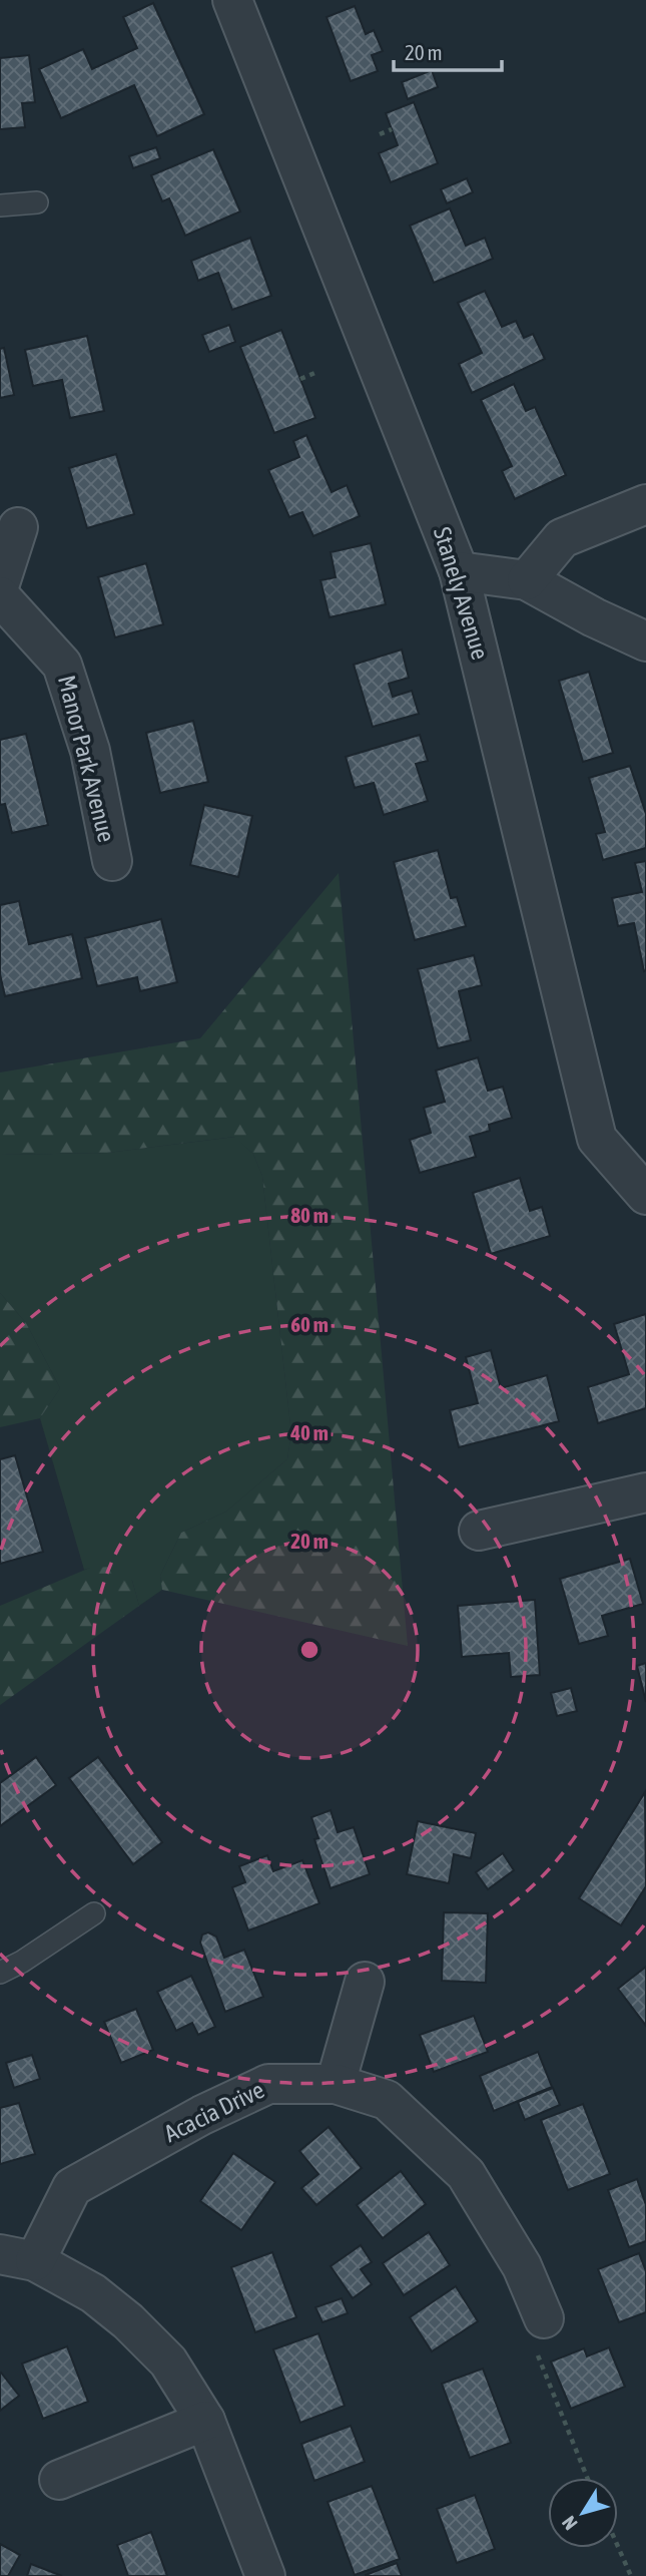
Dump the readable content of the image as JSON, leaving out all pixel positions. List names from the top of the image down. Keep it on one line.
{"streets":{"street":["Stanely Avenue","Manor Park Avenue","Acacia Drive"]},"scale_bar":"20 m","north":"bottom left","rings":["80 m","60 m","40 m","20 m"]}
